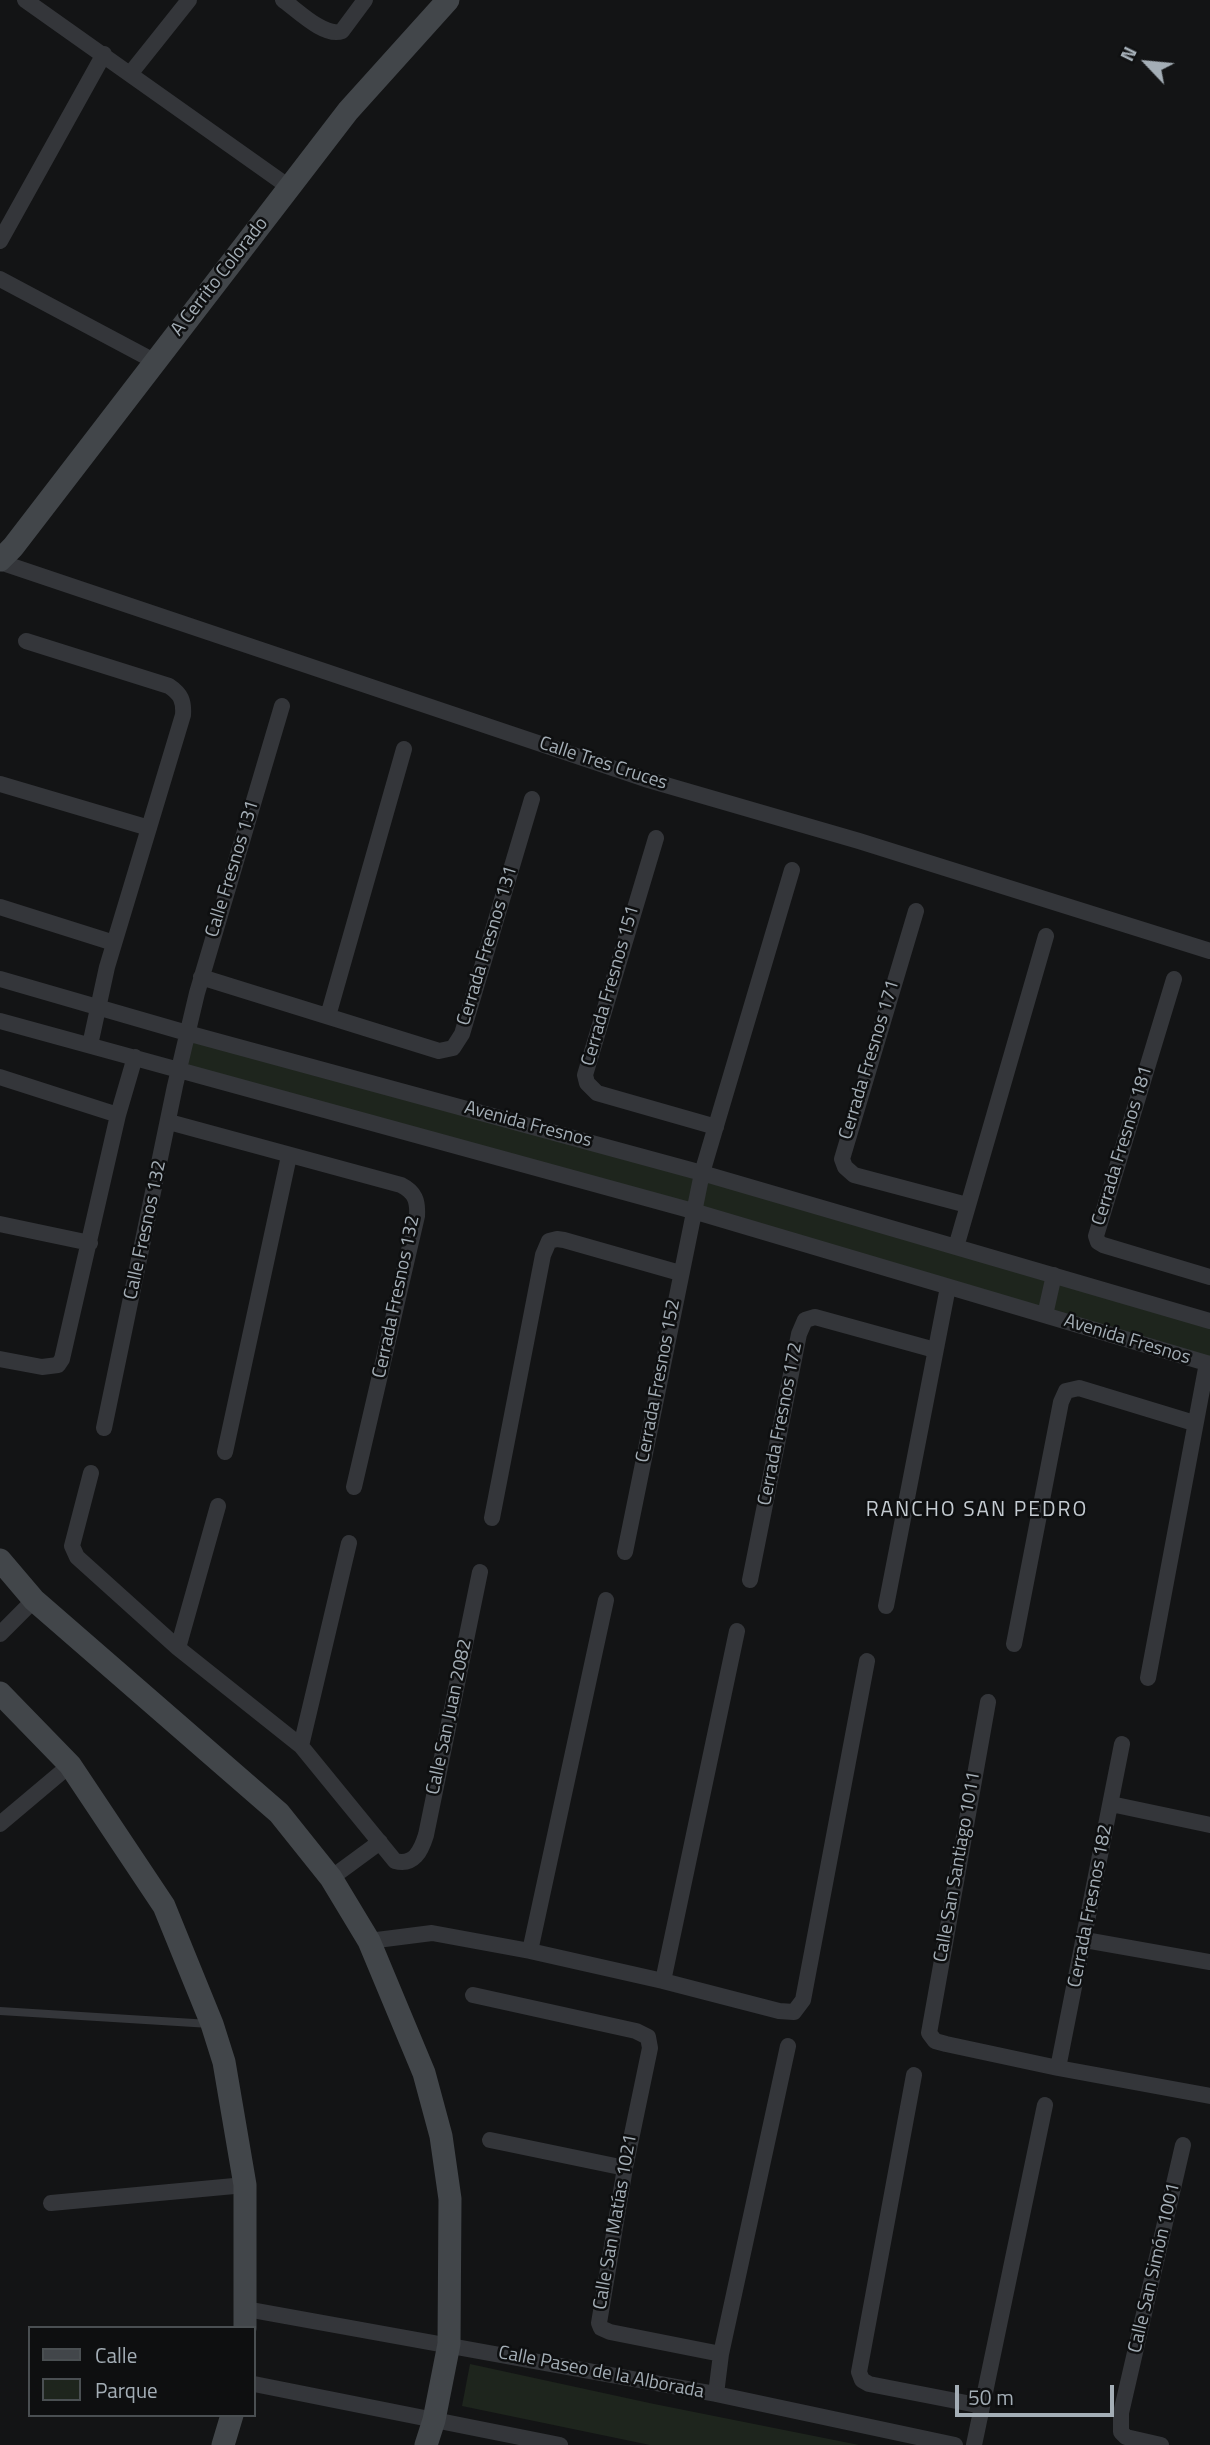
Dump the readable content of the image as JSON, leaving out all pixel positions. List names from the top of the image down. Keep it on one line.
{"streets":{"main road":["A Cerrito Colorado"],"street":["Calle Tres Cruces","Calle Fresnos 131","Cerrada Fresnos 131","Cerrada Fresnos 151","Cerrada Fresnos 171","Avenida Fresnos","Cerrada Fresnos 181","Calle Fresnos 132","Cerrada Fresnos 132","Cerrada Fresnos 152","Cerrada Fresnos 172","Calle San Juan 2082","Calle San Santiago 1011","Cerrada Fresnos 182","Calle San Matías 1021","Calle San Simón 1001","Calle Paseo de la Alborada"]},"crossings":[["A Cerrito Colorado","Calle Tres Cruces"],["Calle Fresnos 131","Cerrada Fresnos 131"],["Calle Fresnos 131","Avenida Fresnos"],["Calle Fresnos 131","Calle Fresnos 132"],["Avenida Fresnos","Calle Fresnos 132"],["Avenida Fresnos","Cerrada Fresnos 152"],["Calle Fresnos 132","Cerrada Fresnos 132"],["Calle San Santiago 1011","Cerrada Fresnos 182"]],"districts":["RANCHO SAN PEDRO"],"legend":["Calle","Parque"],"scale_bar":"50 m","north":"top left"}
